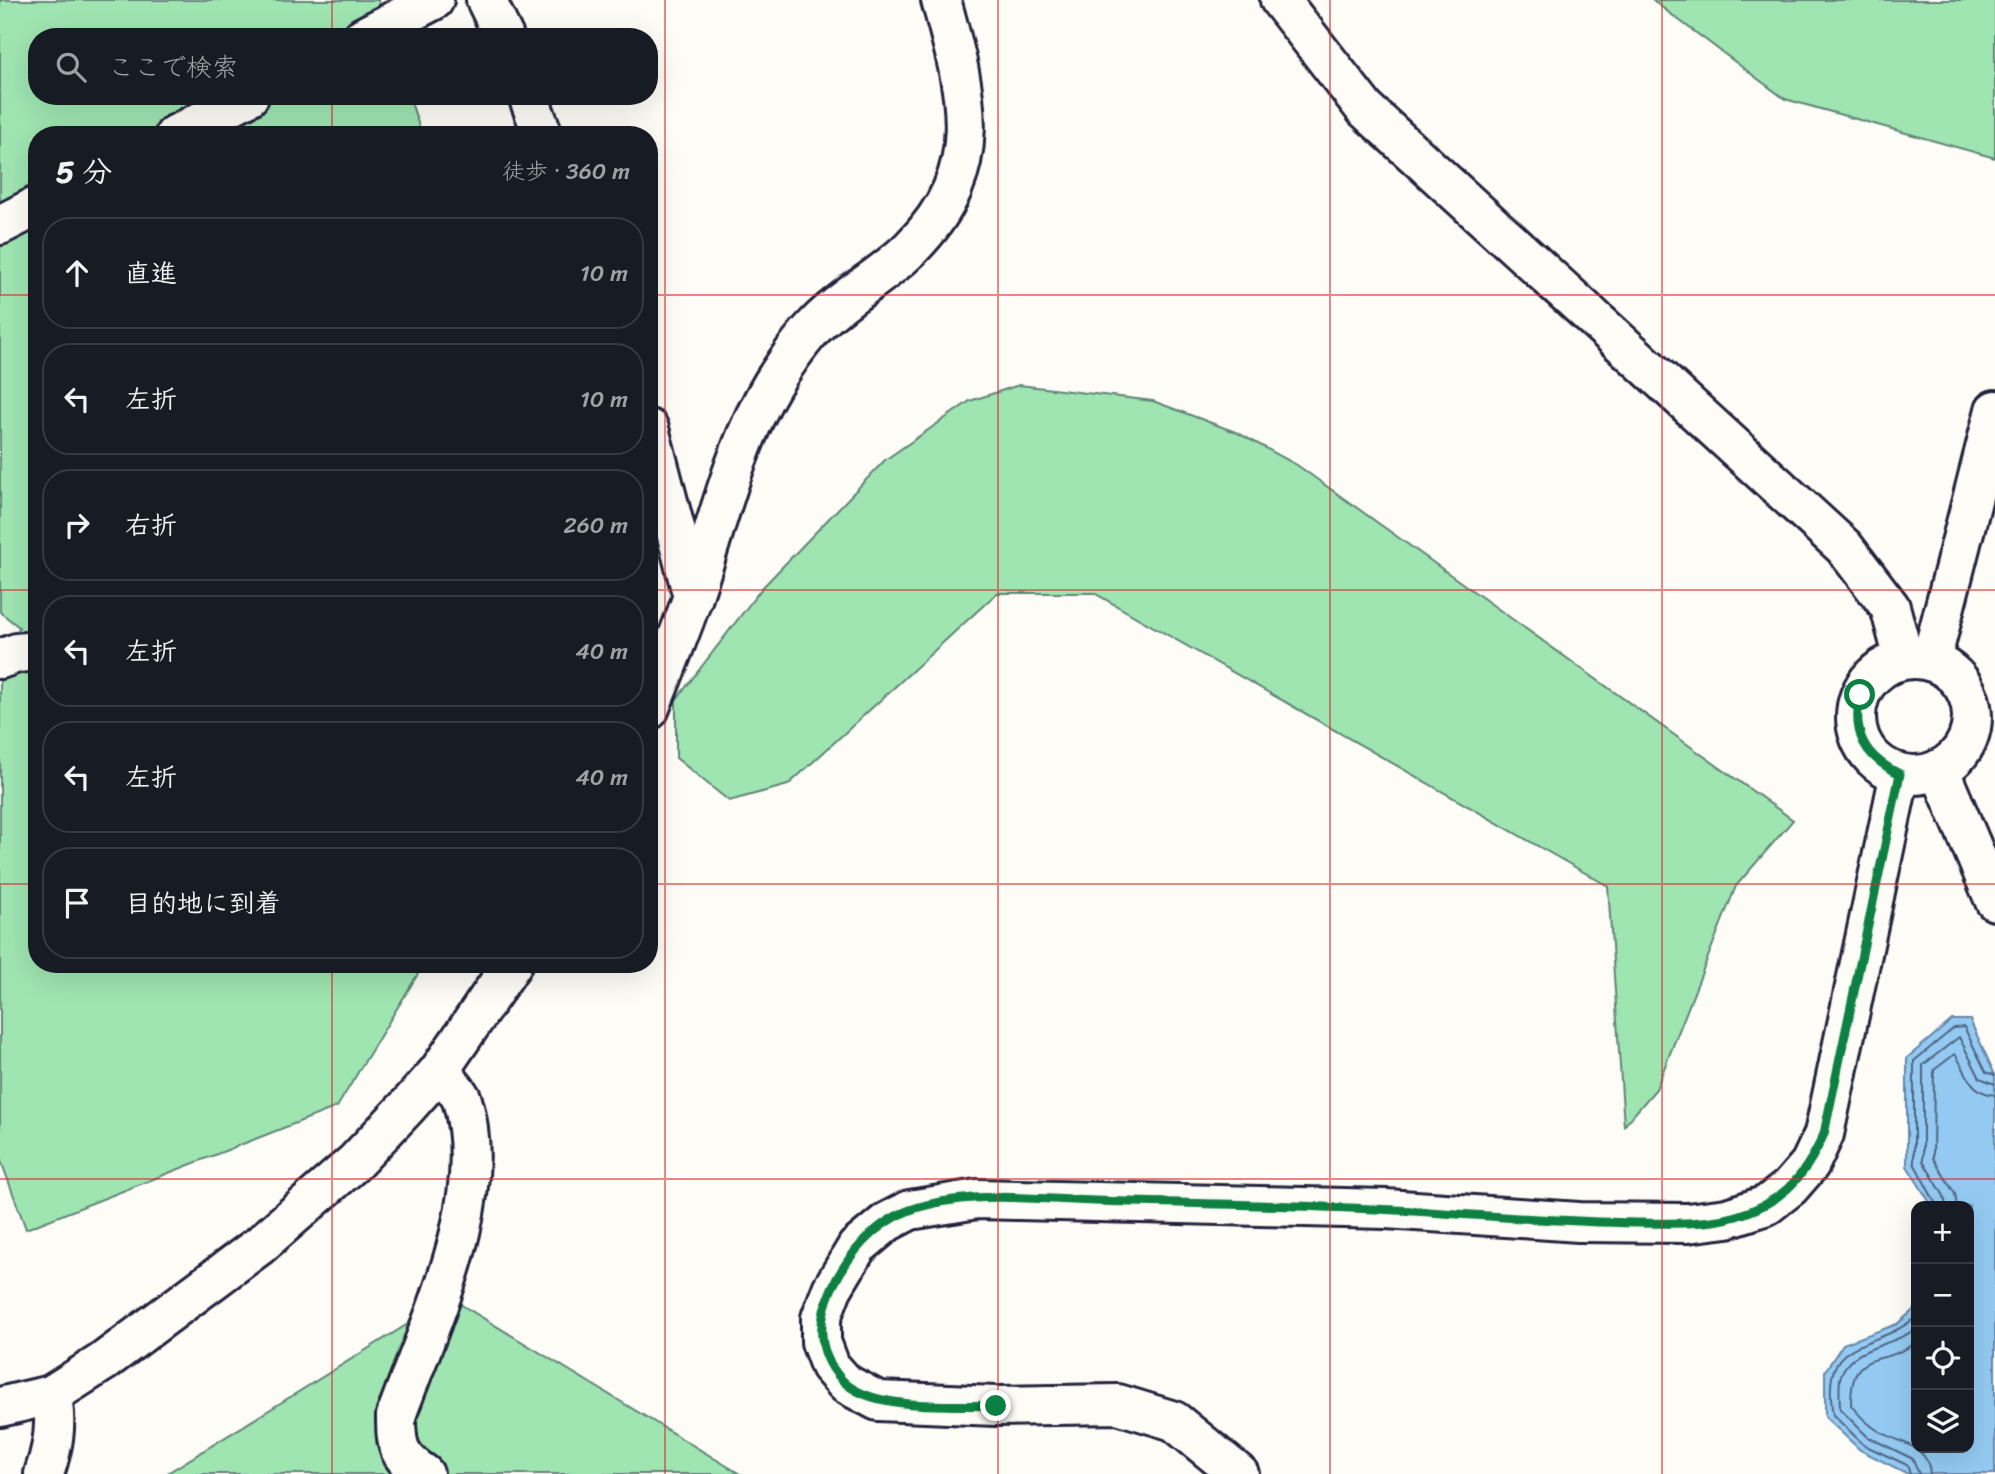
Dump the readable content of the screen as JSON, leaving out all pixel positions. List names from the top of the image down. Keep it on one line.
{"page":{"search":"ここで検索","heading":["5 分","徒歩 · 360 m"],"list":[["直進","10 m"],["左折","10 m"],["右折","260 m"],["左折","40 m"],["左折","40 m"],"目的地に到着"],"map_buttons":["+","−"]}}
